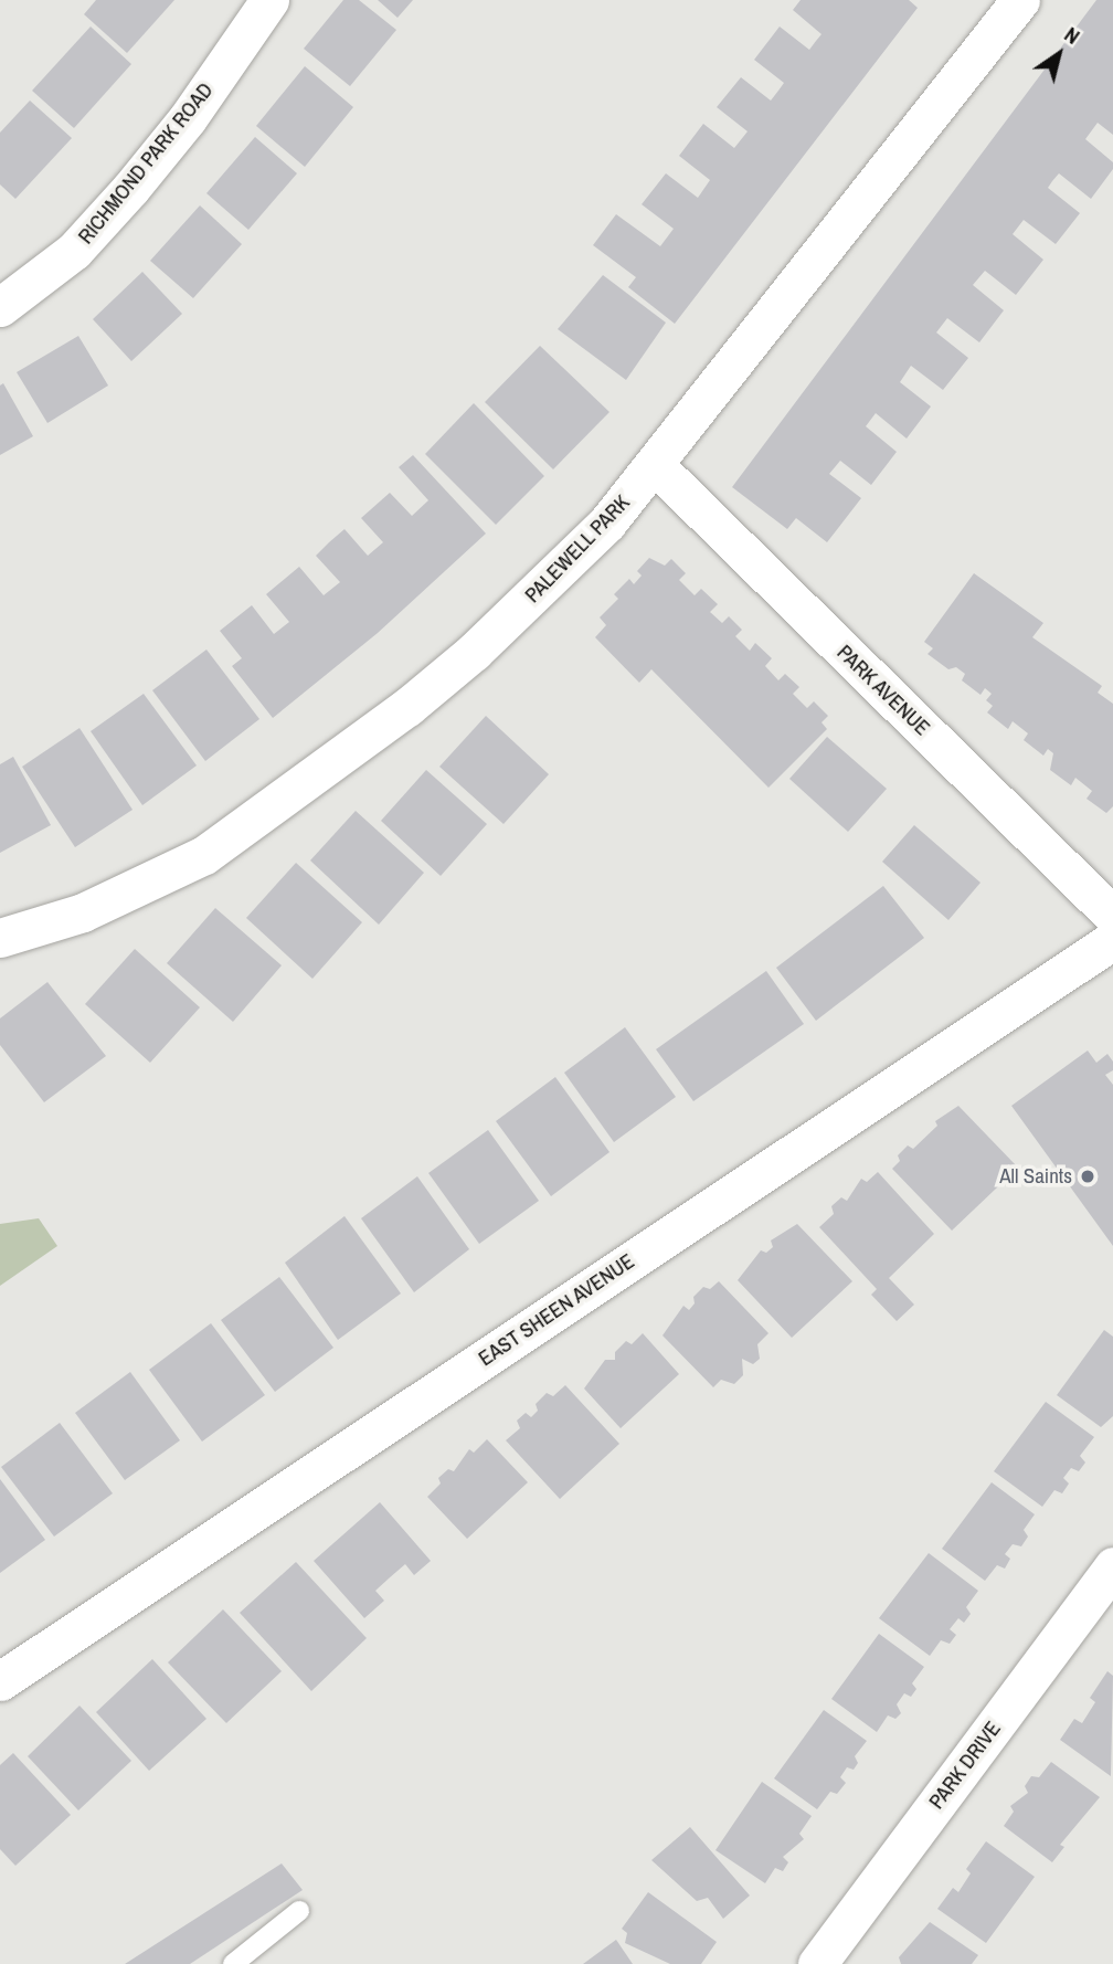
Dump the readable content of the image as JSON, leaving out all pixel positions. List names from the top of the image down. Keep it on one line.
{"streets":{"street":["RICHMOND PARK ROAD","PALEWELL PARK","PARK AVENUE","EAST SHEEN AVENUE","PARK DRIVE"]},"crossings":[["PALEWELL PARK","PARK AVENUE"]],"places":["All Saints"],"north":"top right"}
